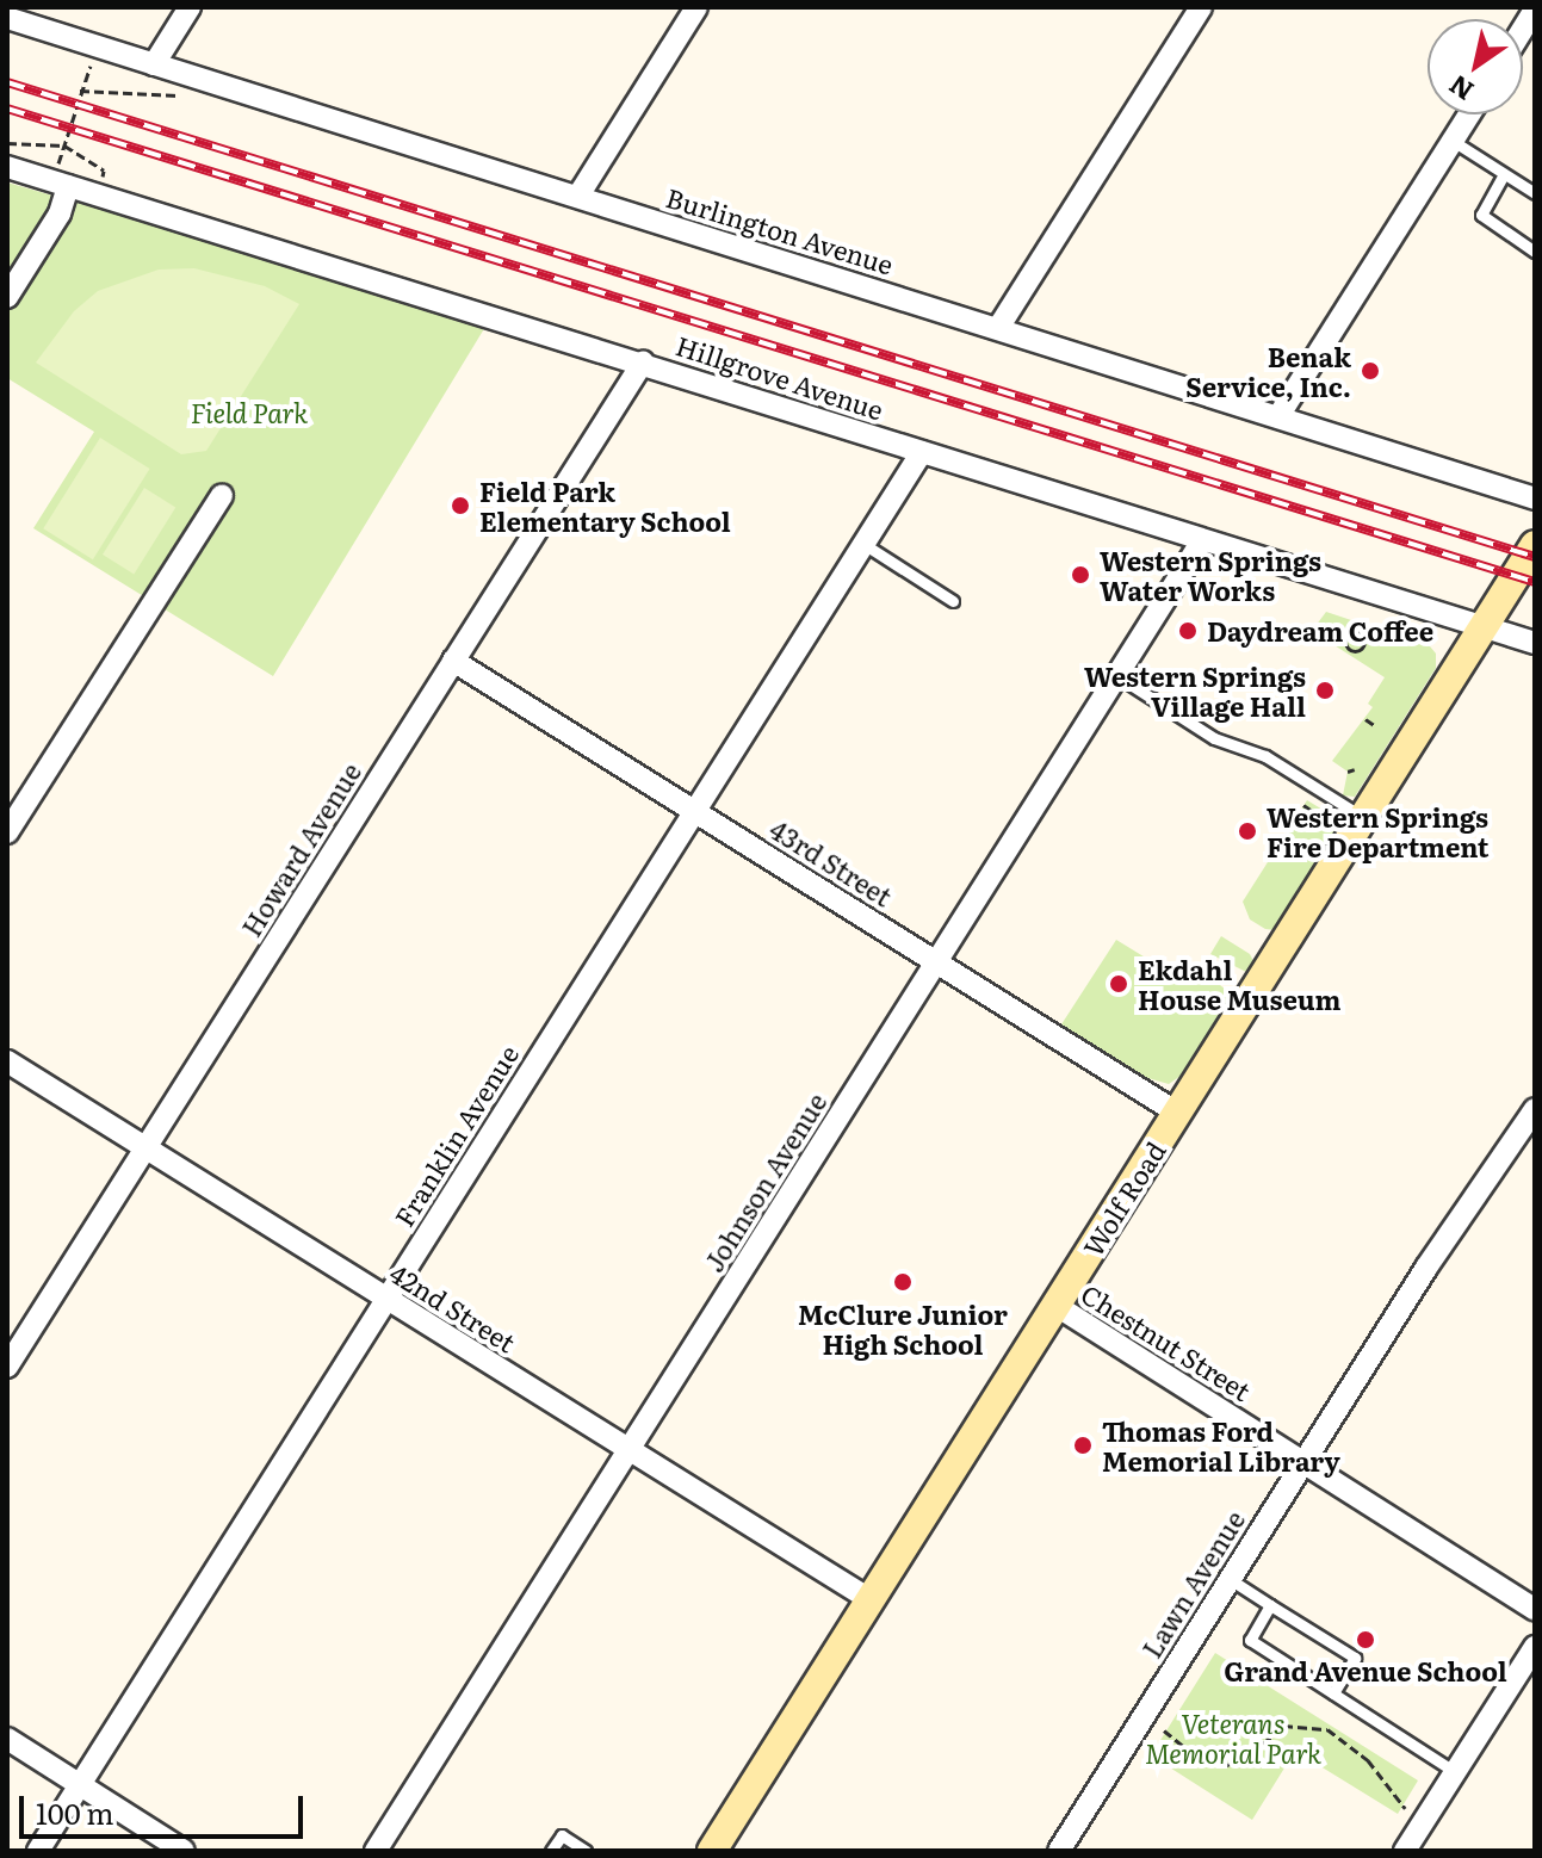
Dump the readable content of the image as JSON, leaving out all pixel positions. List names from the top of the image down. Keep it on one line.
{"streets":{"main road":["Wolf Road"],"street":["Burlington Avenue","Hillgrove Avenue","Howard Avenue","43rd Street","Franklin Avenue","Johnson Avenue","42nd Street","Chestnut Street","Lawn Avenue"]},"crossings":[["Hillgrove Avenue","Howard Avenue"],["Hillgrove Avenue","Franklin Avenue"],["Hillgrove Avenue","Johnson Avenue"],["Hillgrove Avenue","Wolf Road"],["Howard Avenue","43rd Street"],["Howard Avenue","42nd Street"],["43rd Street","Franklin Avenue"],["43rd Street","Johnson Avenue"],["43rd Street","Wolf Road"],["Franklin Avenue","42nd Street"],["Johnson Avenue","42nd Street"],["Wolf Road","42nd Street"],["Wolf Road","Chestnut Street"],["Chestnut Street","Lawn Avenue"]],"parks":["Field Park","Veterans Memorial Park"],"places":["Benak Service, Inc.","Field Park Elementary School","Western Springs Water Works","Daydream Coffee","Western Springs Village Hall","Western Springs Fire Department","Ekdahl House Museum","McClure Junior High School","Thomas Ford Memorial Library","Grand Avenue School"],"scale_bar":"100 m","north":"bottom left"}
